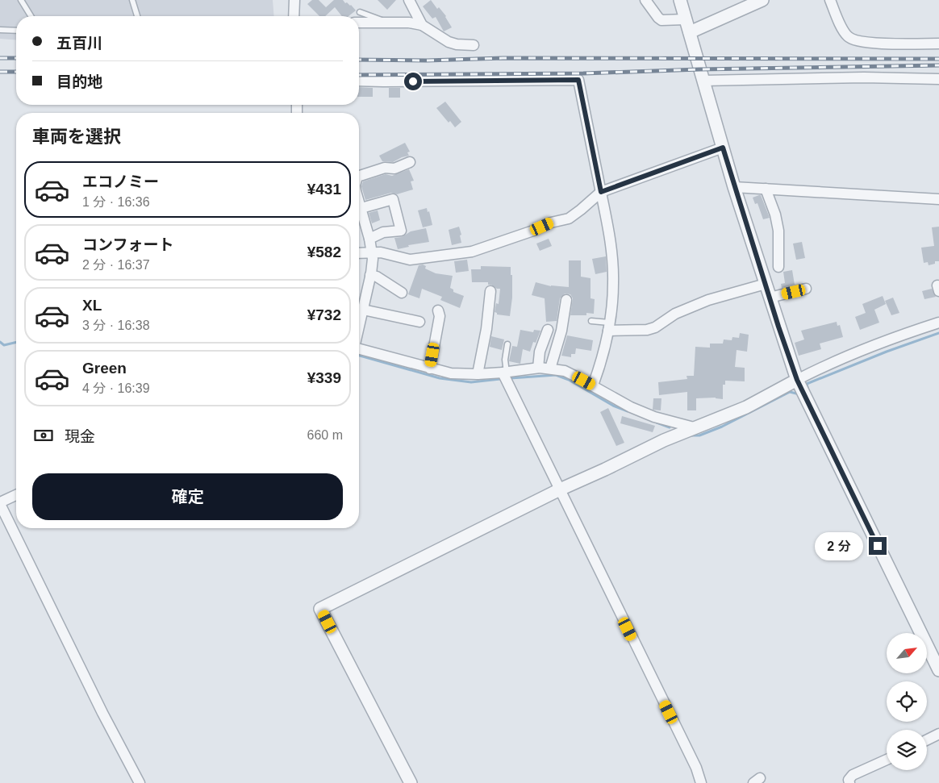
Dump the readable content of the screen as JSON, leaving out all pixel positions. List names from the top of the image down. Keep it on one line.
{"north":"top right","page":{"banner":["五百川","目的地"],"heading":"車両を選択","list":[{"name":"エコノミー","note":"1 分 · 16:36","value":"¥431"},{"name":"コンフォート","note":"2 分 · 16:37","value":"¥582"},{"name":"XL","note":"3 分 · 16:38","value":"¥732"},{"name":"Green","note":"4 分 · 16:39","value":"¥339"}],"pay":["現金","660 m"],"buttons":"確定","bubble":"2 分"}}
